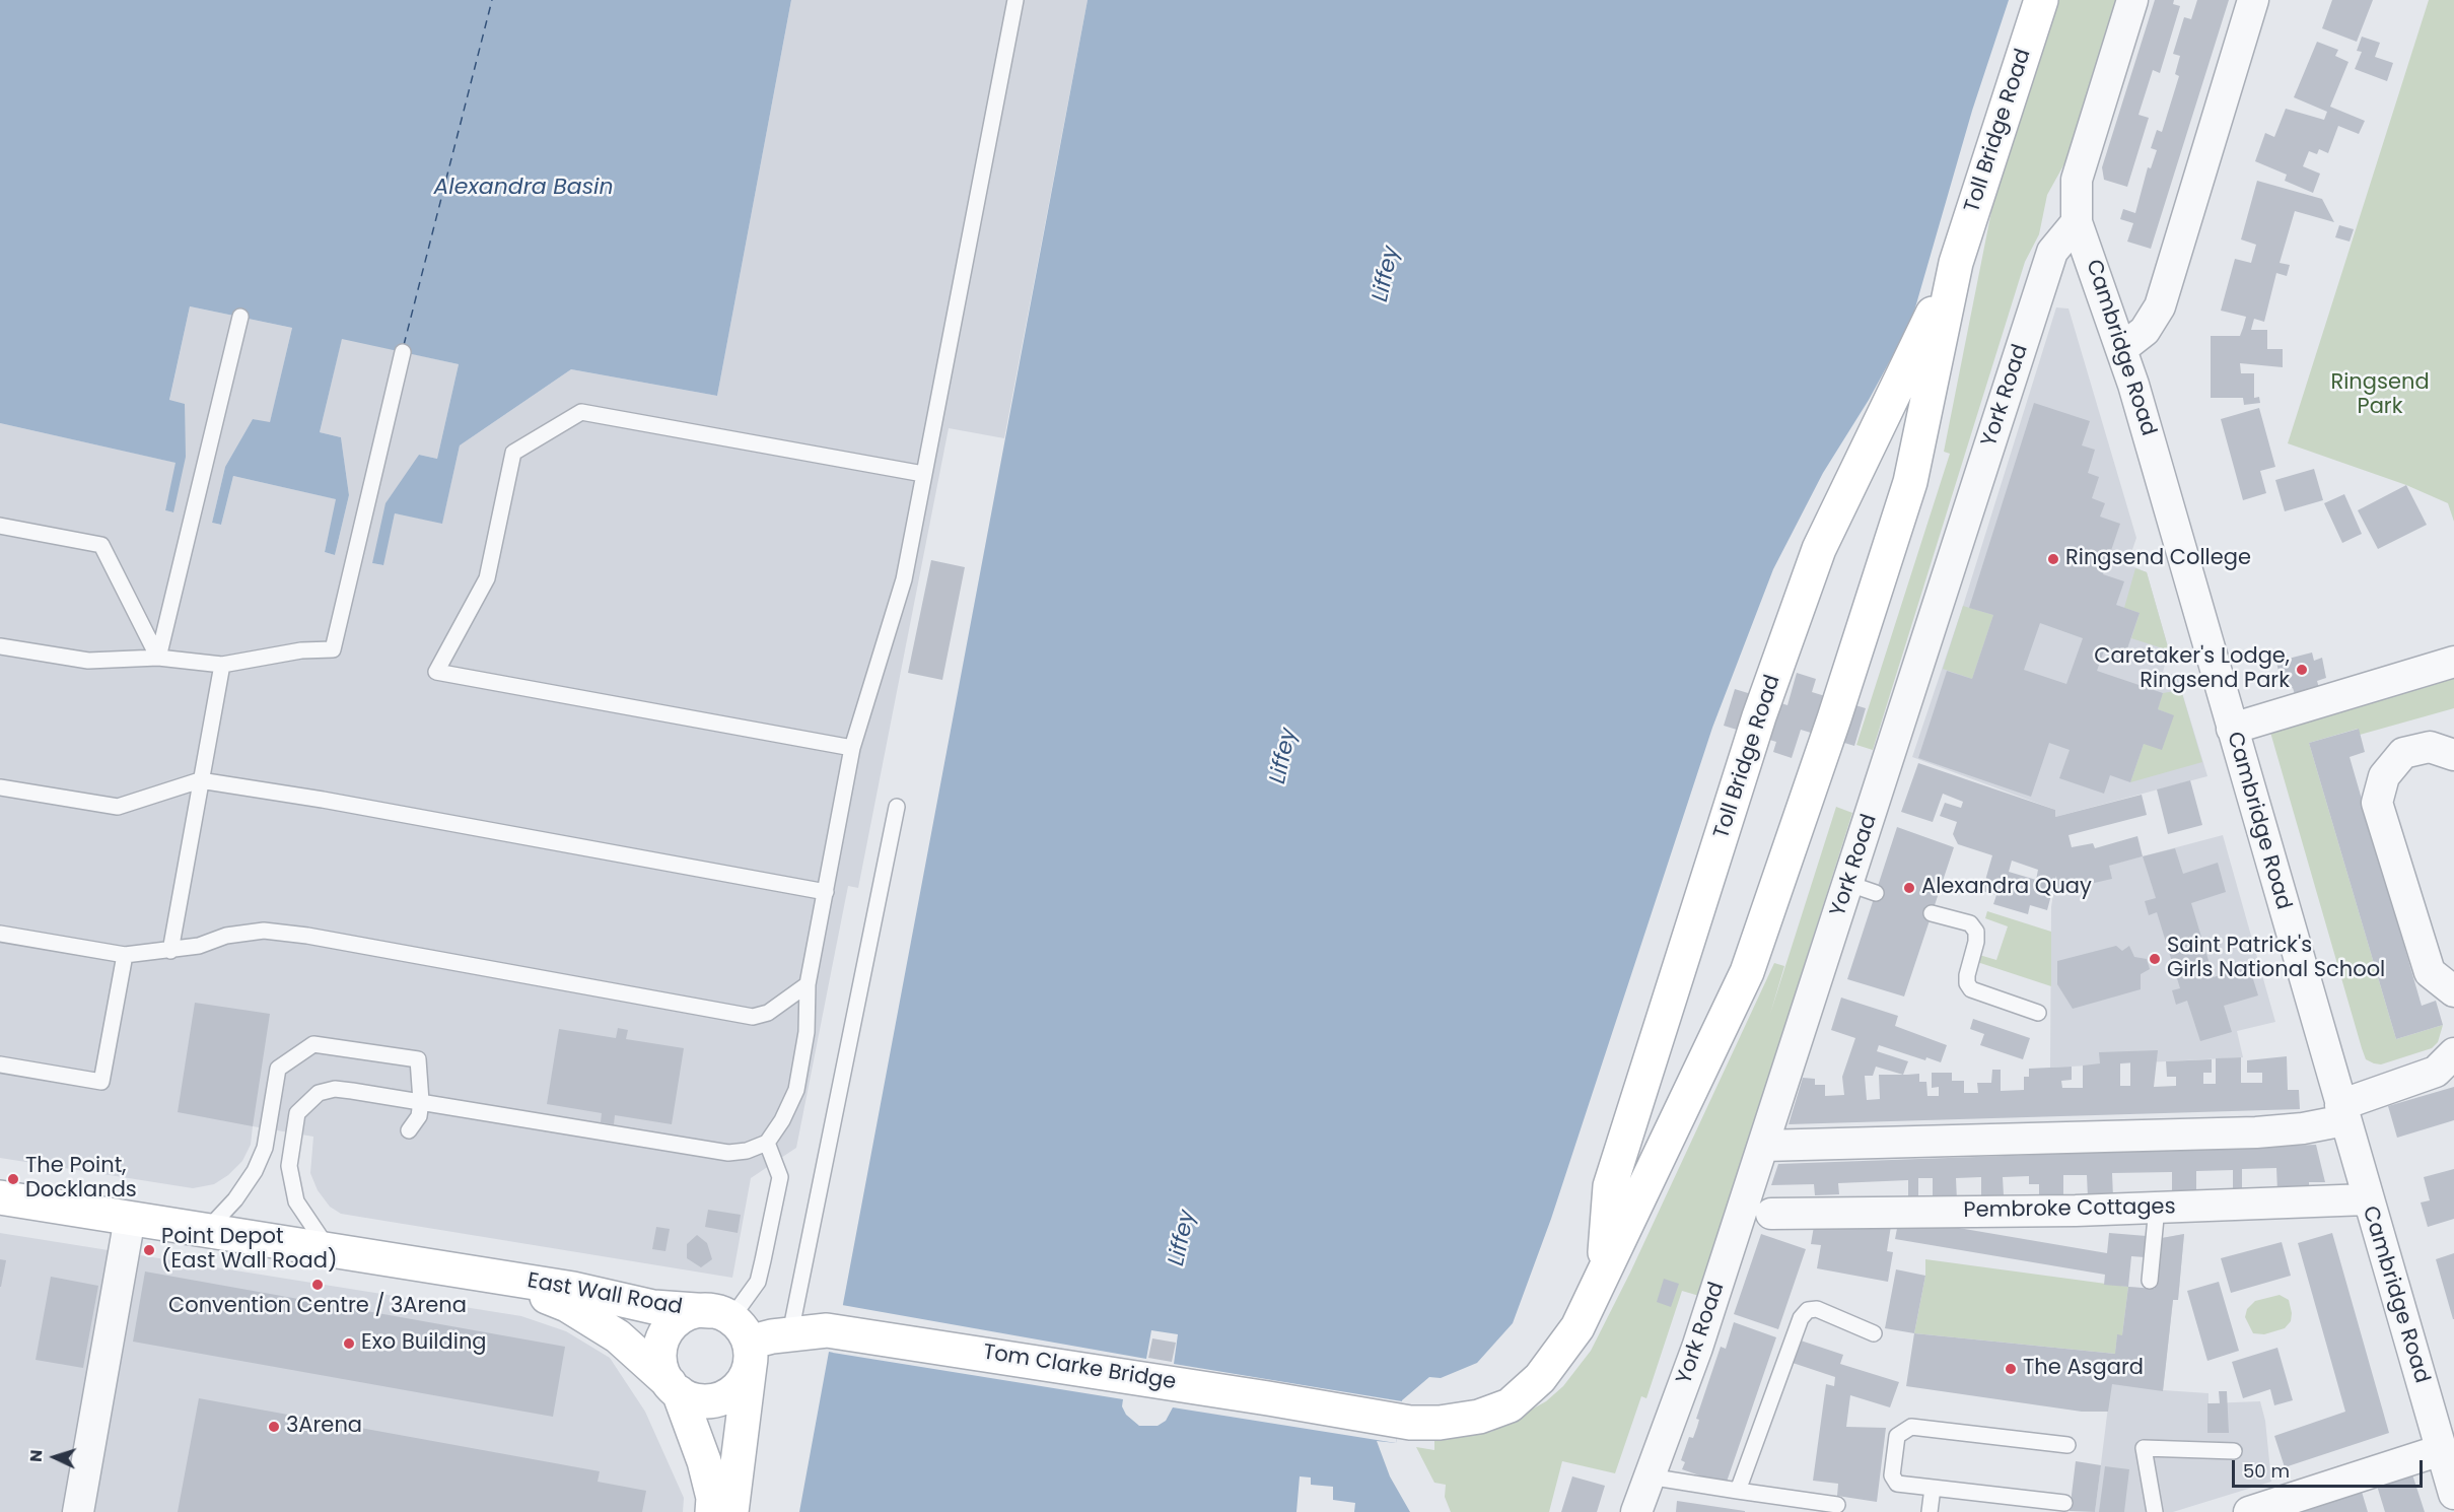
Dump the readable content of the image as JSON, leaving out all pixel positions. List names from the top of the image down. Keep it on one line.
{"streets":{"main road":["Toll Bridge Road","East Wall Road","Tom Clarke Bridge"],"street":["Cambridge Road","York Road","Pembroke Cottages"]},"crossings":[["Toll Bridge Road","Tom Clarke Bridge"],["Cambridge Road","York Road"],["Cambridge Road","Pembroke Cottages"],["East Wall Road","Tom Clarke Bridge"]],"water":["Alexandra Basin","Liffey"],"parks":["Ringsend Park"],"places":["Ringsend College","Caretaker's Lodge, Ringsend Park","Alexandra Quay","Saint Patrick's Girls National School","The Point, Docklands","Point Depot (East Wall Road)","Convention Centre / 3Arena","Exo Building","The Asgard","3Arena"],"scale_bar":"50 m","north":"left"}
